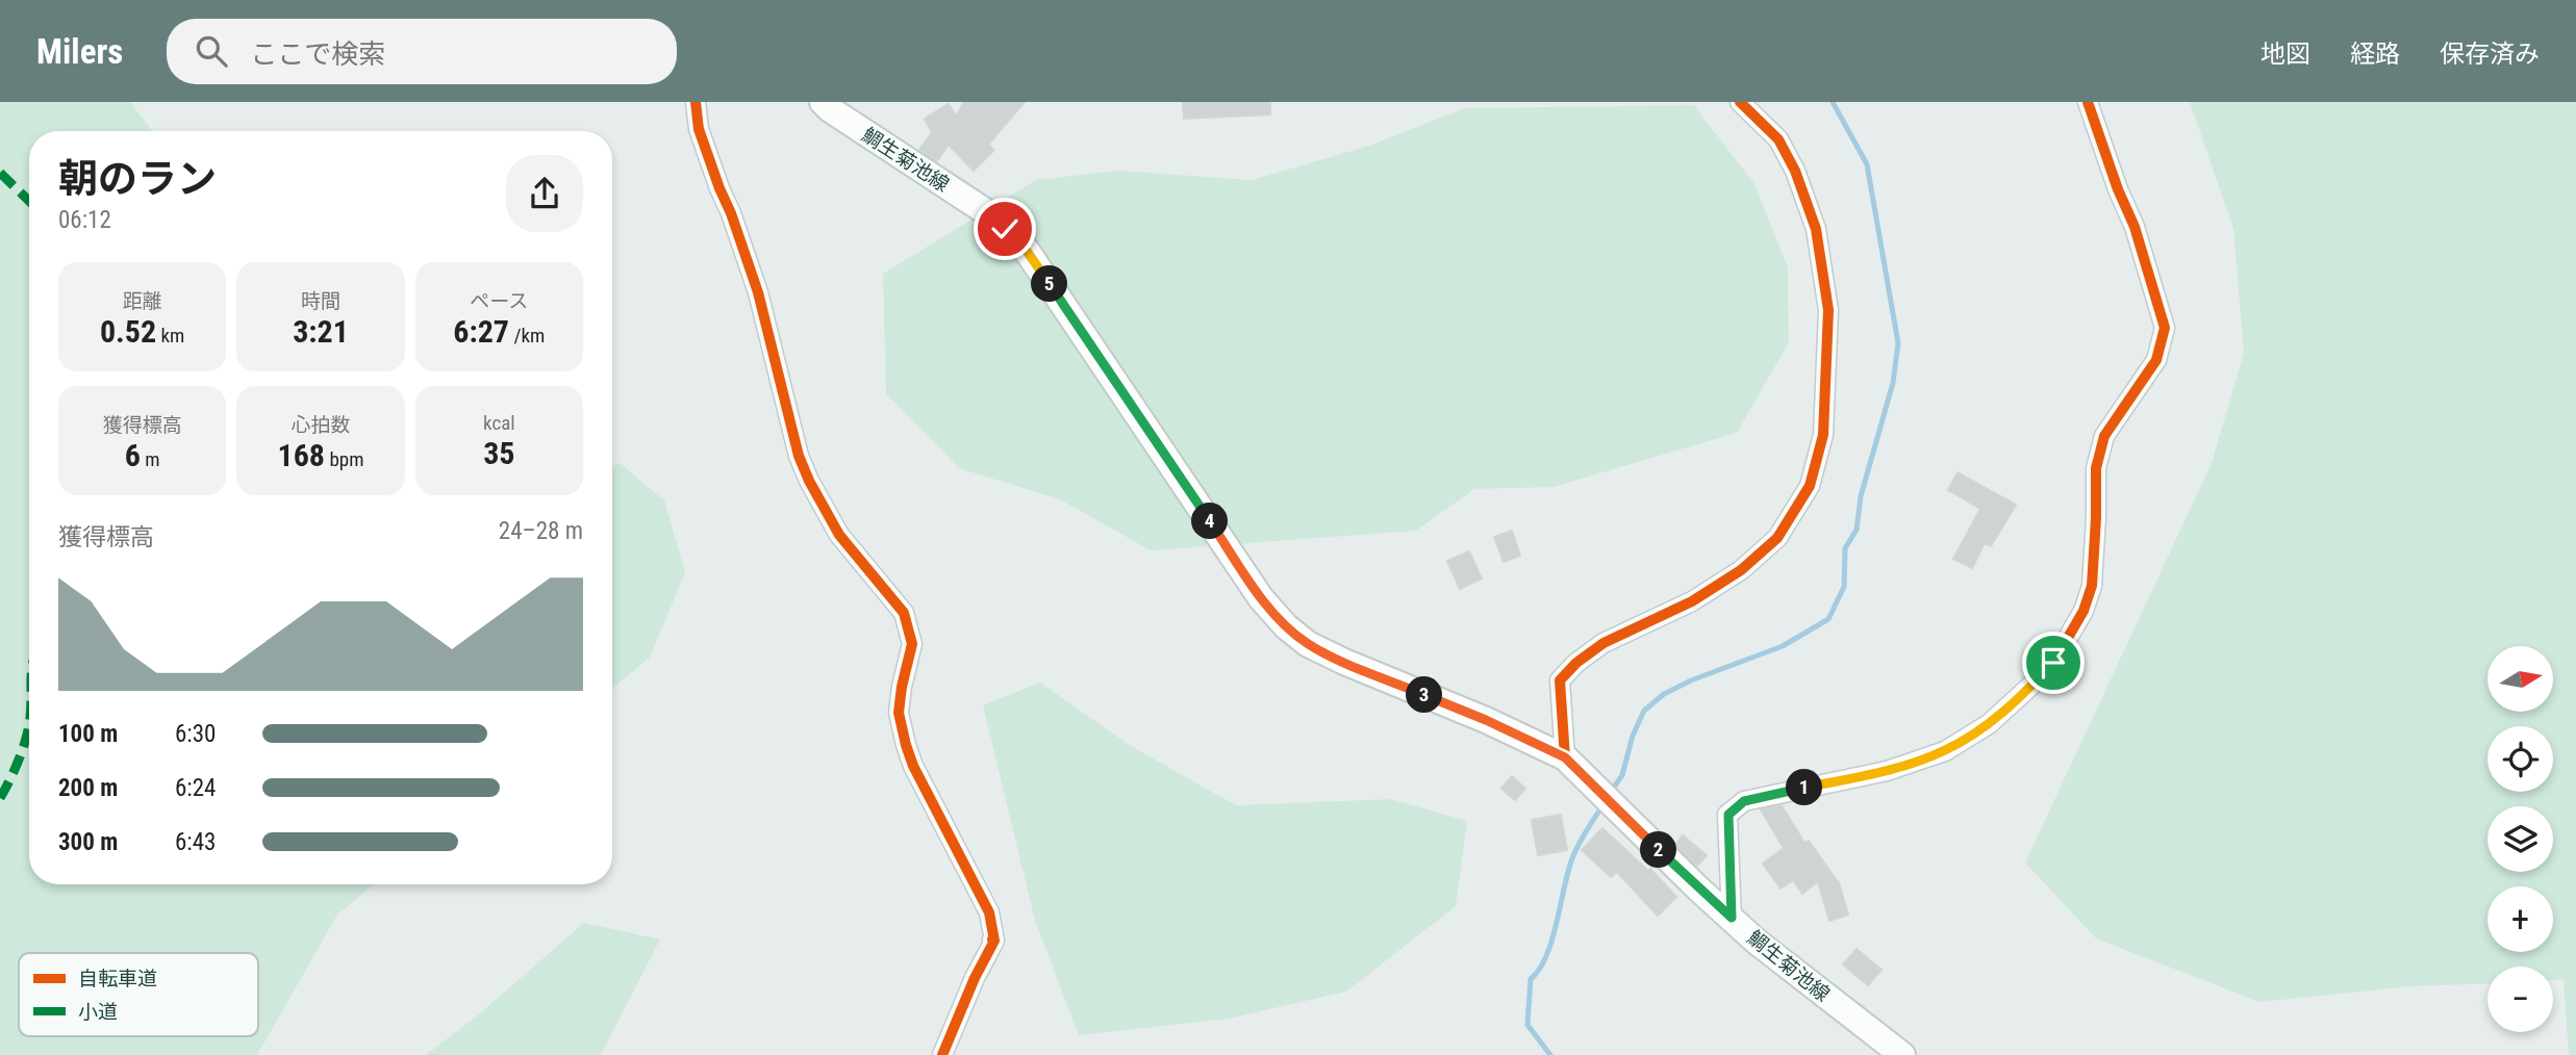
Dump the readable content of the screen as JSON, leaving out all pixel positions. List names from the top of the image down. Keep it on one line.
{"streets":{"main road":["鯛生菊池線"]},"legend":["自転車道","小道"],"north":"right","page":{"header":"Milers","search":"ここで検索","nav":["地図","経路","保存済み"],"heading":["朝のラン","06:12"],"stats":[["距離","0.52 km"],["時間","3:21"],["ペース","6:27 /km"],["獲得標高","6 m"],["心拍数","168 bpm"],["kcal","35"]],"pins":["5","4","3","1","2"],"chart":["獲得標高","24–28 m"],"map_buttons":["+","−"],"list":[{"name":"100 m","note":"6:30"},{"name":"200 m","note":"6:24"},{"name":"300 m","note":"6:43"}]}}
